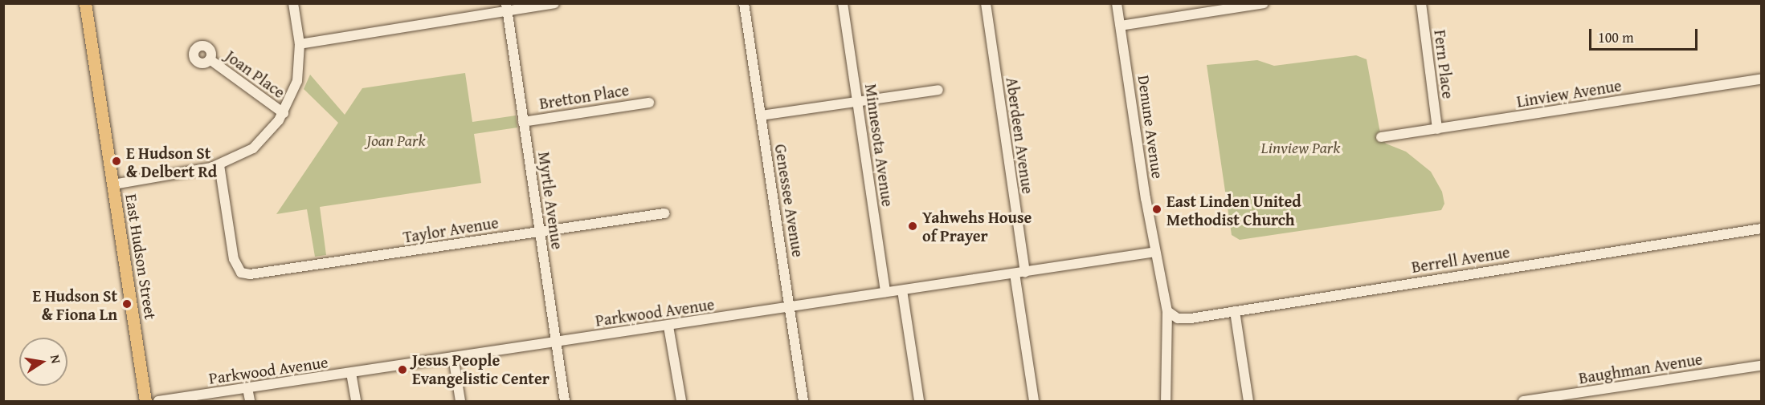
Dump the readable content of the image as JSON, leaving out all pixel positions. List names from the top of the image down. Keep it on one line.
{"streets":{"main road":["East Hudson Street"],"street":["Fern Place","Joan Place","Linview Avenue","Bretton Place","Denune Avenue","Aberdeen Avenue","Minnesota Avenue","Myrtle Avenue","Genessee Avenue","Taylor Avenue","Berrell Avenue","Parkwood Avenue","Baughman Avenue"]},"crossings":[["Fern Place","Linview Avenue"],["Bretton Place","Myrtle Avenue"],["Denune Avenue","Berrell Avenue"],["Denune Avenue","Parkwood Avenue"],["Aberdeen Avenue","Parkwood Avenue"],["Minnesota Avenue","Parkwood Avenue"],["Myrtle Avenue","Taylor Avenue"],["Myrtle Avenue","Parkwood Avenue"],["Genessee Avenue","Parkwood Avenue"]],"parks":["Joan Park","Linview Park"],"places":["E Hudson St & Delbert Rd","East Linden United Methodist Church","Yahwehs House of Prayer","E Hudson St & Fiona Ln","Jesus People Evangelistic Center"],"scale_bar":"100 m","north":"right"}
